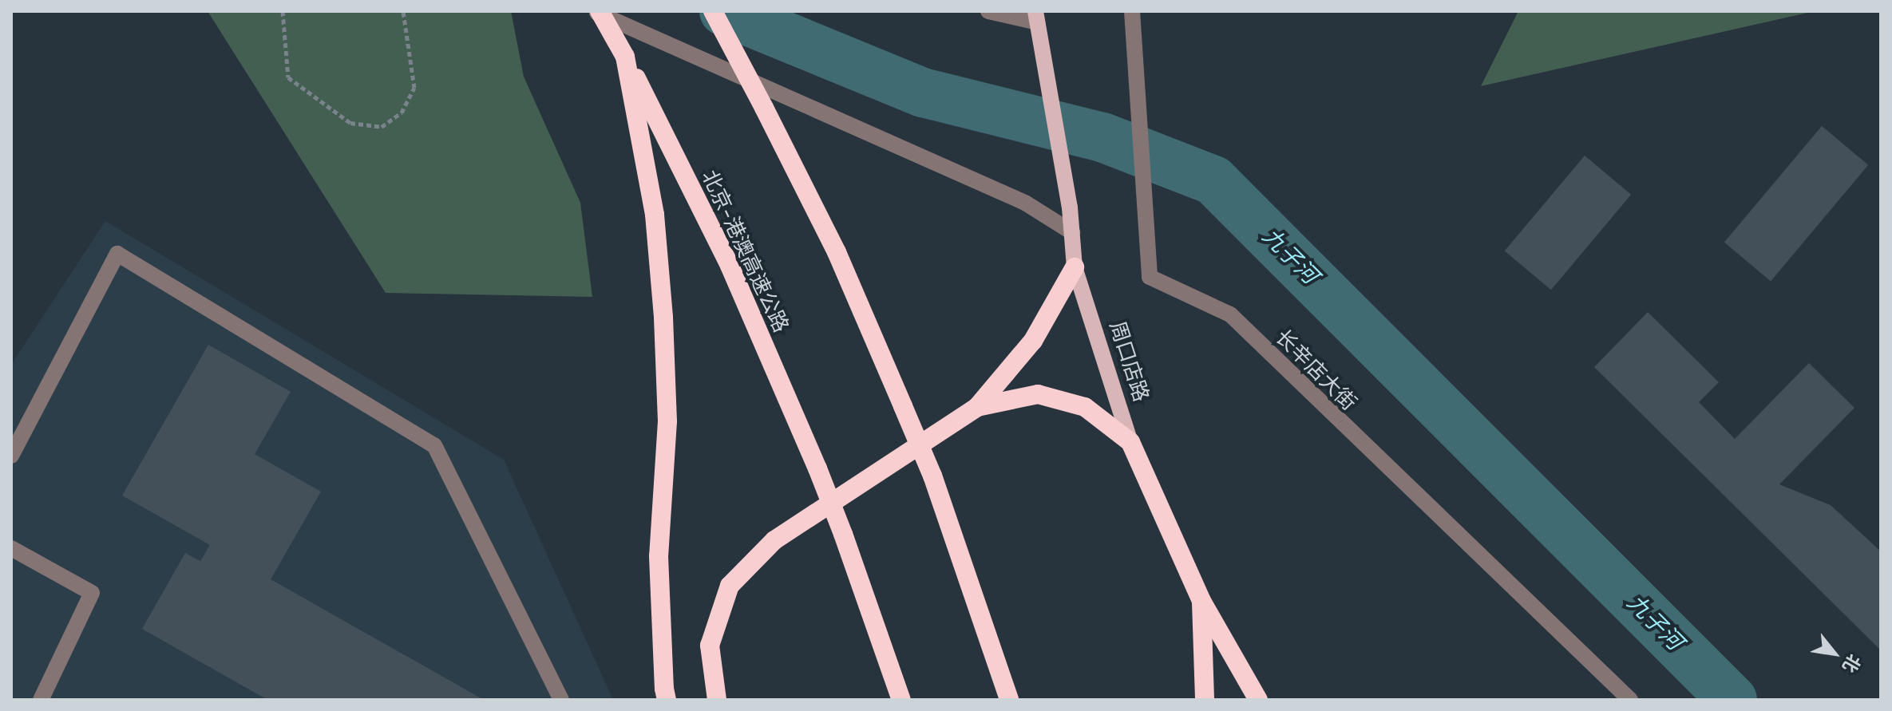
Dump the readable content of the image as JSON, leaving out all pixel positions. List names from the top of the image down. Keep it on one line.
{"streets":{"highway":["北京-港澳高速公路","周口店路"],"street":["长辛店大街"]},"water":["九子河"],"north":"bottom right"}
